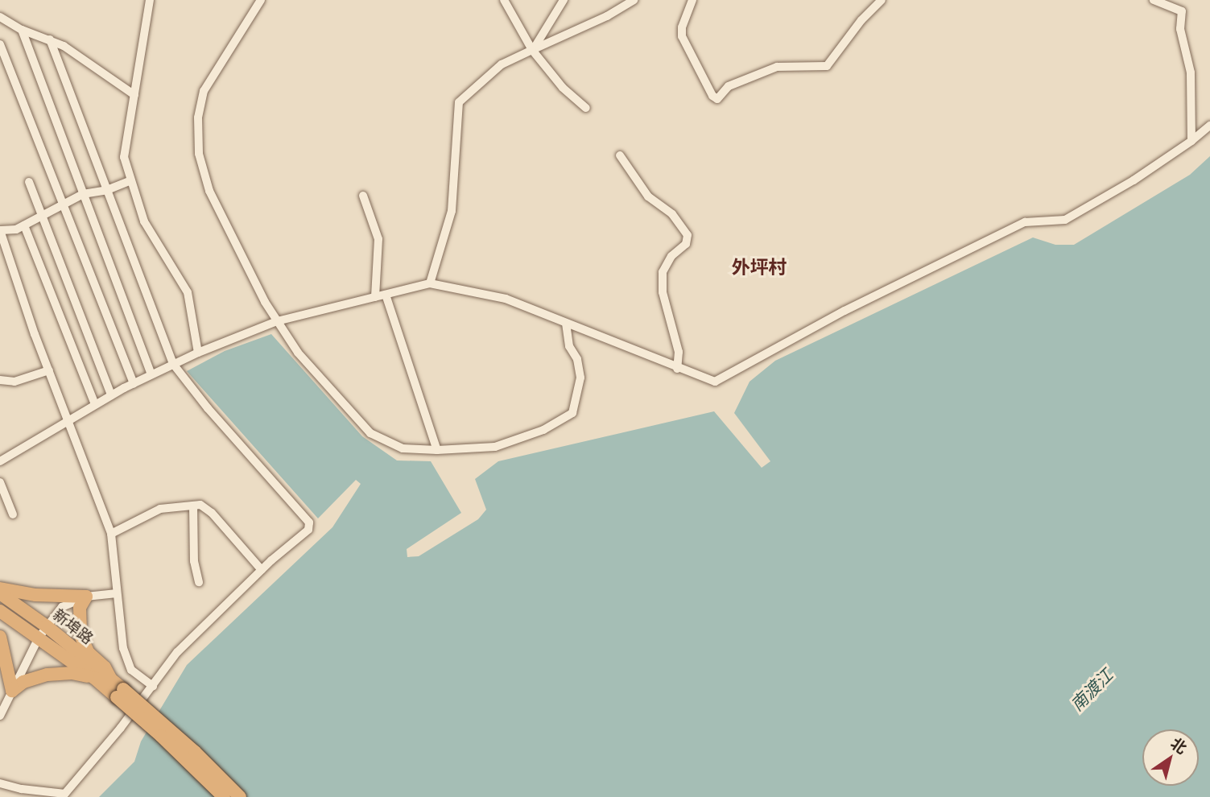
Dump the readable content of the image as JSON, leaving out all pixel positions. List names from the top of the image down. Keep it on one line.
{"streets":{"highway":["新埠路"]},"districts":["外坪村"],"water":["南渡江"],"north":"top right"}
